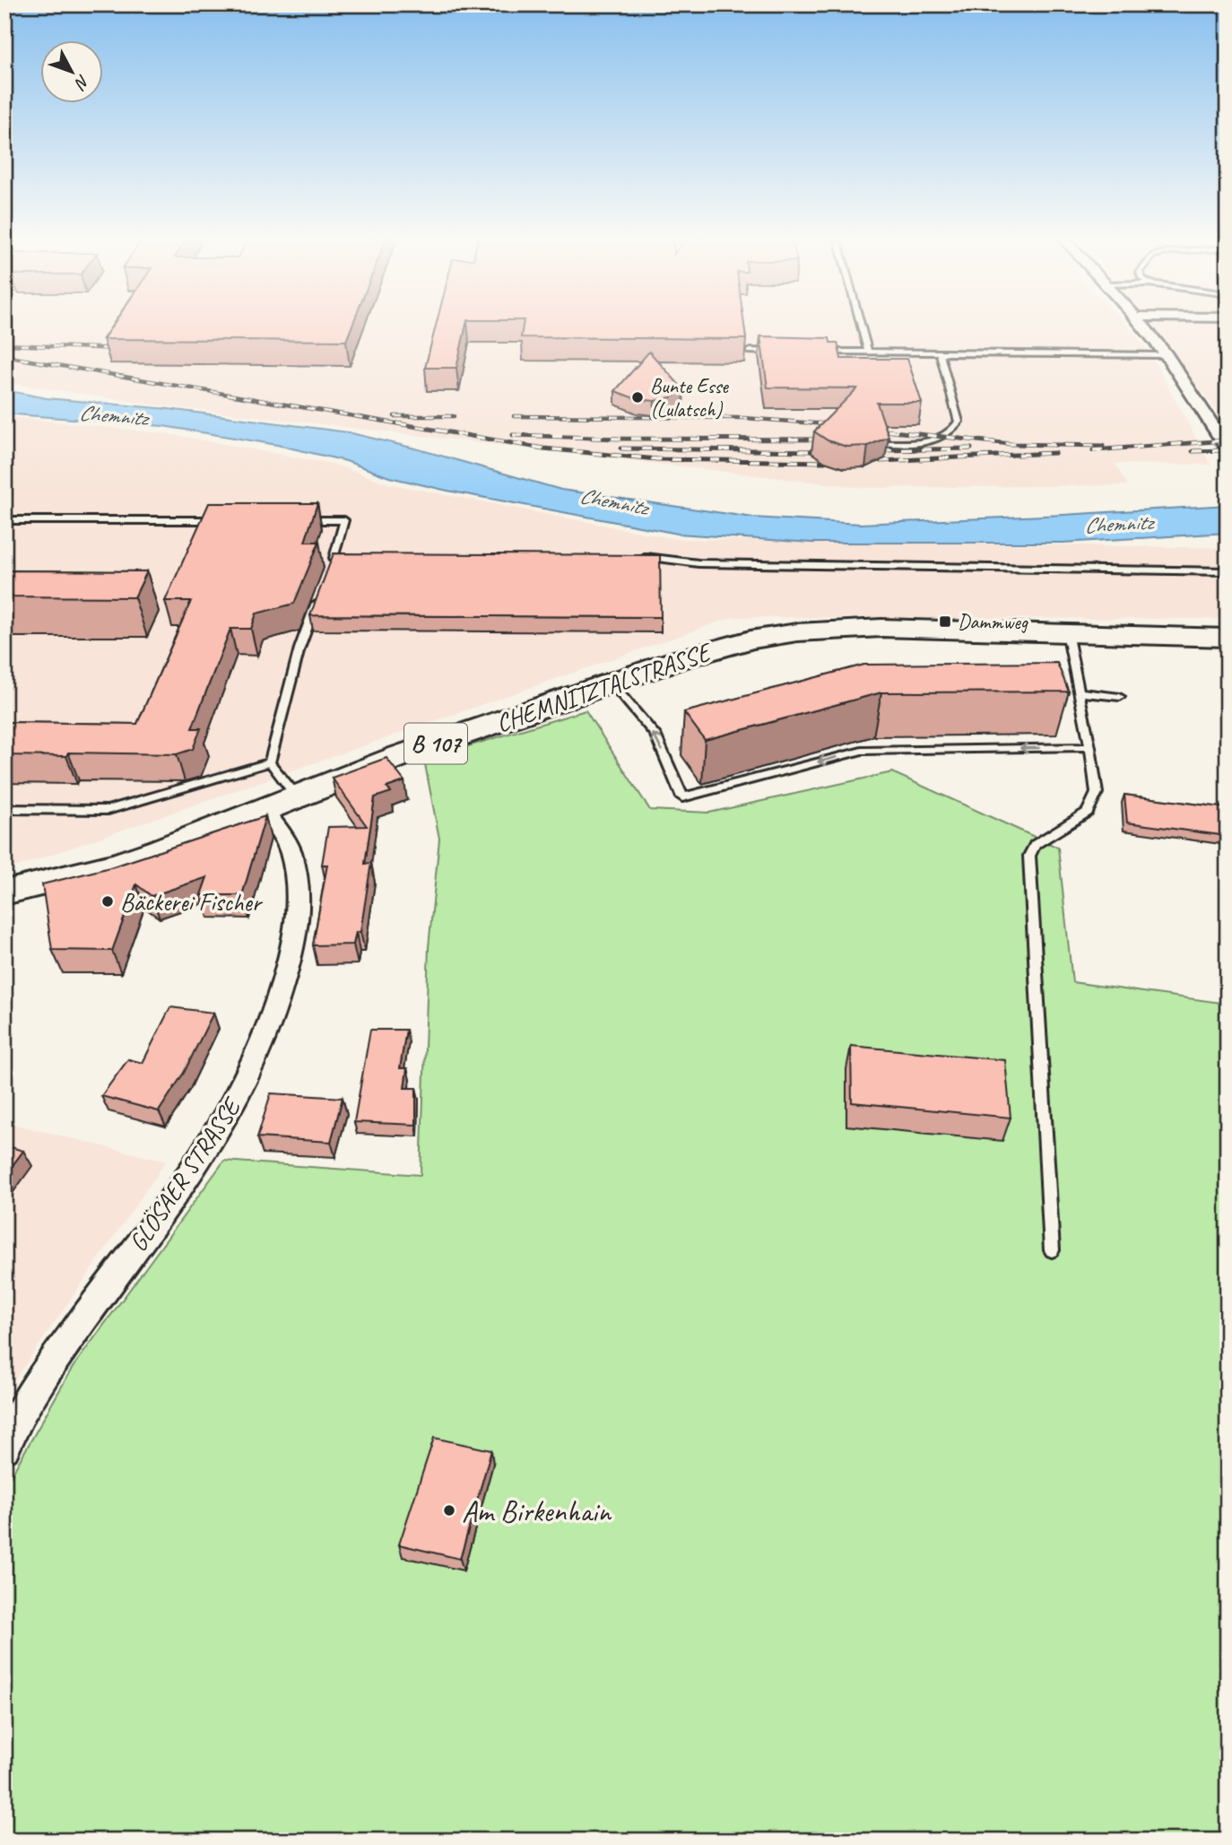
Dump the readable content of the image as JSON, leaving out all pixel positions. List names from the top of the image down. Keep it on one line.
{"streets":{"main road":["CHEMNITZTALSTRASSE","B 107"],"street":["GLÖSAER STRASSE"]},"crossings":[["CHEMNITZTALSTRASSE","GLÖSAER STRASSE"]],"water":["Chemnitz"],"places":{"other":["Bunte Esse (Lulatsch)","Bäckerei Fischer","Am Birkenhain"],"transit":["Dammweg"]},"north":"bottom right"}
